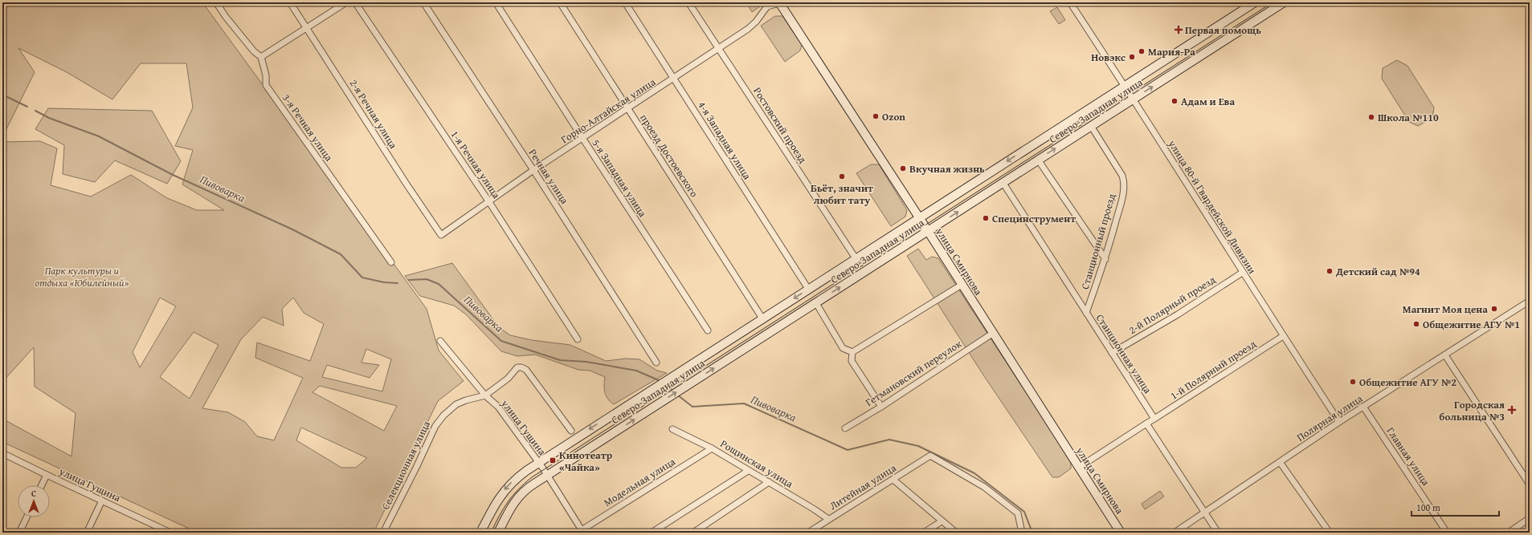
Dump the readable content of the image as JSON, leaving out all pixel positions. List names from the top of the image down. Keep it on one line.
{"streets":{"main road":["Северо-Западная улица","улица Смирнова"],"street":["Горно-Алтайская улица","2-я Речная улица","Ростовский проезд","3-я Речная улица","4-я Западная улица","проезд Достоевского","1-я Речная улица","Речная улица","5-я Западная улица","улица 80-й Гвардейской Дивизии","Станционный проезд","2-й Полярный проезд","Станционная улица","1-й Полярный проезд","Гетмановский переулок","Полярная улица","улица Гущина","Главная улица","Рощинская улица","Селекционная улица","Модельная улица","Литейная улица"]},"crossings":[["Горно-Алтайская улица","2-я Речная улица"],["Горно-Алтайская улица","Ростовский проезд"],["Горно-Алтайская улица","4-я Западная улица"],["Горно-Алтайская улица","проезд Достоевского"],["Горно-Алтайская улица","1-я Речная улица"],["Горно-Алтайская улица","Речная улица"],["Горно-Алтайская улица","5-я Западная улица"],["Горно-Алтайская улица","улица Смирнова"],["Северо-Западная улица","Ростовский проезд"],["Северо-Западная улица","4-я Западная улица"],["Северо-Западная улица","проезд Достоевского"],["Северо-Западная улица","улица 80-й Гвардейской Дивизии"],["Северо-Западная улица","Станционный проезд"],["Северо-Западная улица","улица Смирнова"],["Северо-Западная улица","Станционная улица"],["Северо-Западная улица","улица Гущина"],["улица 80-й Гвардейской Дивизии","2-й Полярный проезд"],["улица 80-й Гвардейской Дивизии","1-й Полярный проезд"],["улица 80-й Гвардейской Дивизии","Полярная улица"],["Станционный проезд","Станционная улица"],["улица Смирнова","Гетмановский переулок"],["2-й Полярный проезд","Станционная улица"],["Станционная улица","1-й Полярный проезд"],["Полярная улица","Главная улица"],["улица Гущина","Селекционная улица"],["улица Гущина","Модельная улица"],["Рощинская улица","Модельная улица"],["Рощинская улица","Литейная улица"]],"water":["Пивоварка"],"parks":["Парк культуры и отдыха «Юбилейный»"],"places":{"health":["Первая помощь","Городская больница №3"],"other":["Мария-Ра","Новэкс","Адам и Ева","Ozon","Школа №110","Вкучная жизнь","Бьёт, значит любит тату","Специнструмент","Детский сад №94","Магнит Моя цена","Общежитие АГУ №1","Общежитие АГУ №2"],"transit":["Кинотеатр «Чайка»"]},"scale_bar":"100 m","north":"top"}
